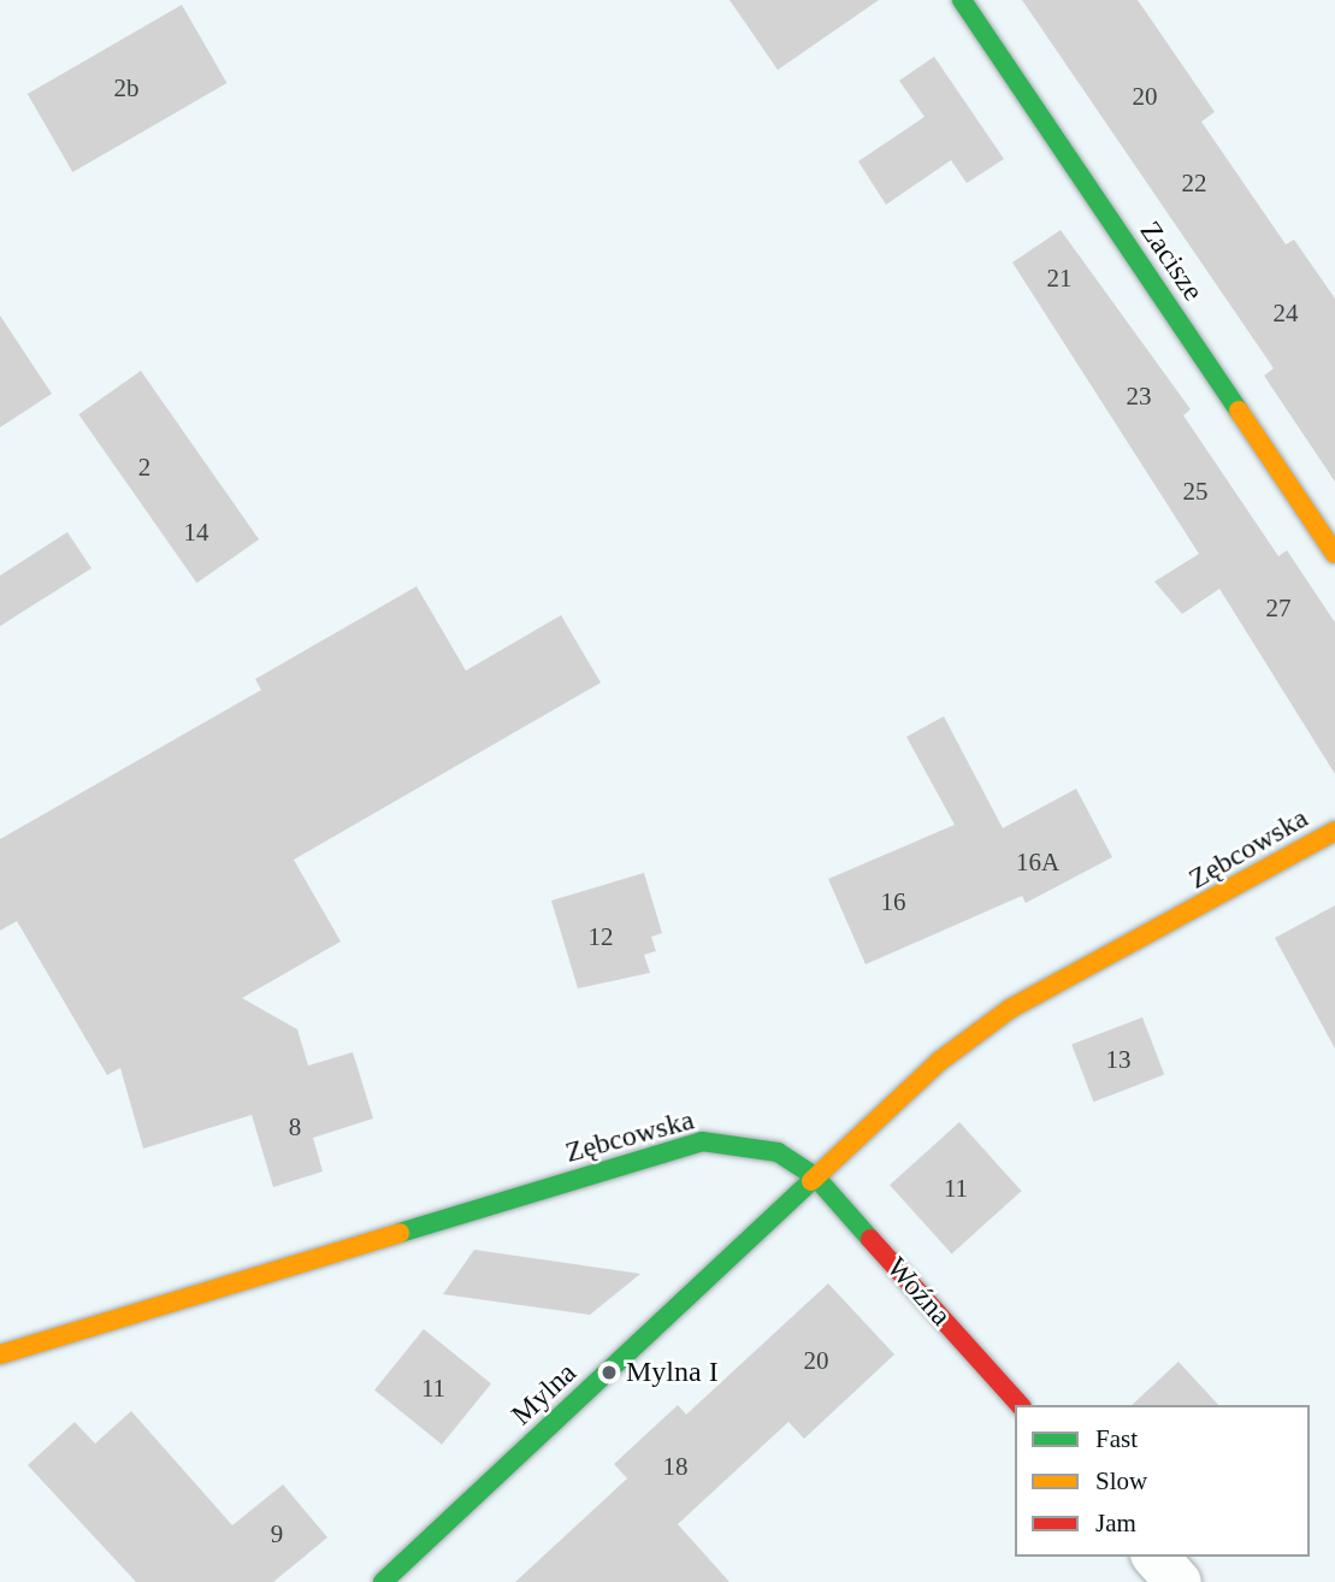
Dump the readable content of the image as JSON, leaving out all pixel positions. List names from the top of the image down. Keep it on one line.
{"streets":{"street":["Zacisze","Zębcowska","Woźna","Mylna"]},"crossings":[["Zębcowska","Woźna"],["Zębcowska","Mylna"],["Woźna","Mylna"]],"places":["Mylna I"],"house_numbers":["2b","20","22","21","24","23","2","25","14","27","16A","16","12","13","8","11","20","11","18","9"],"legend":["Fast","Slow","Jam"]}
